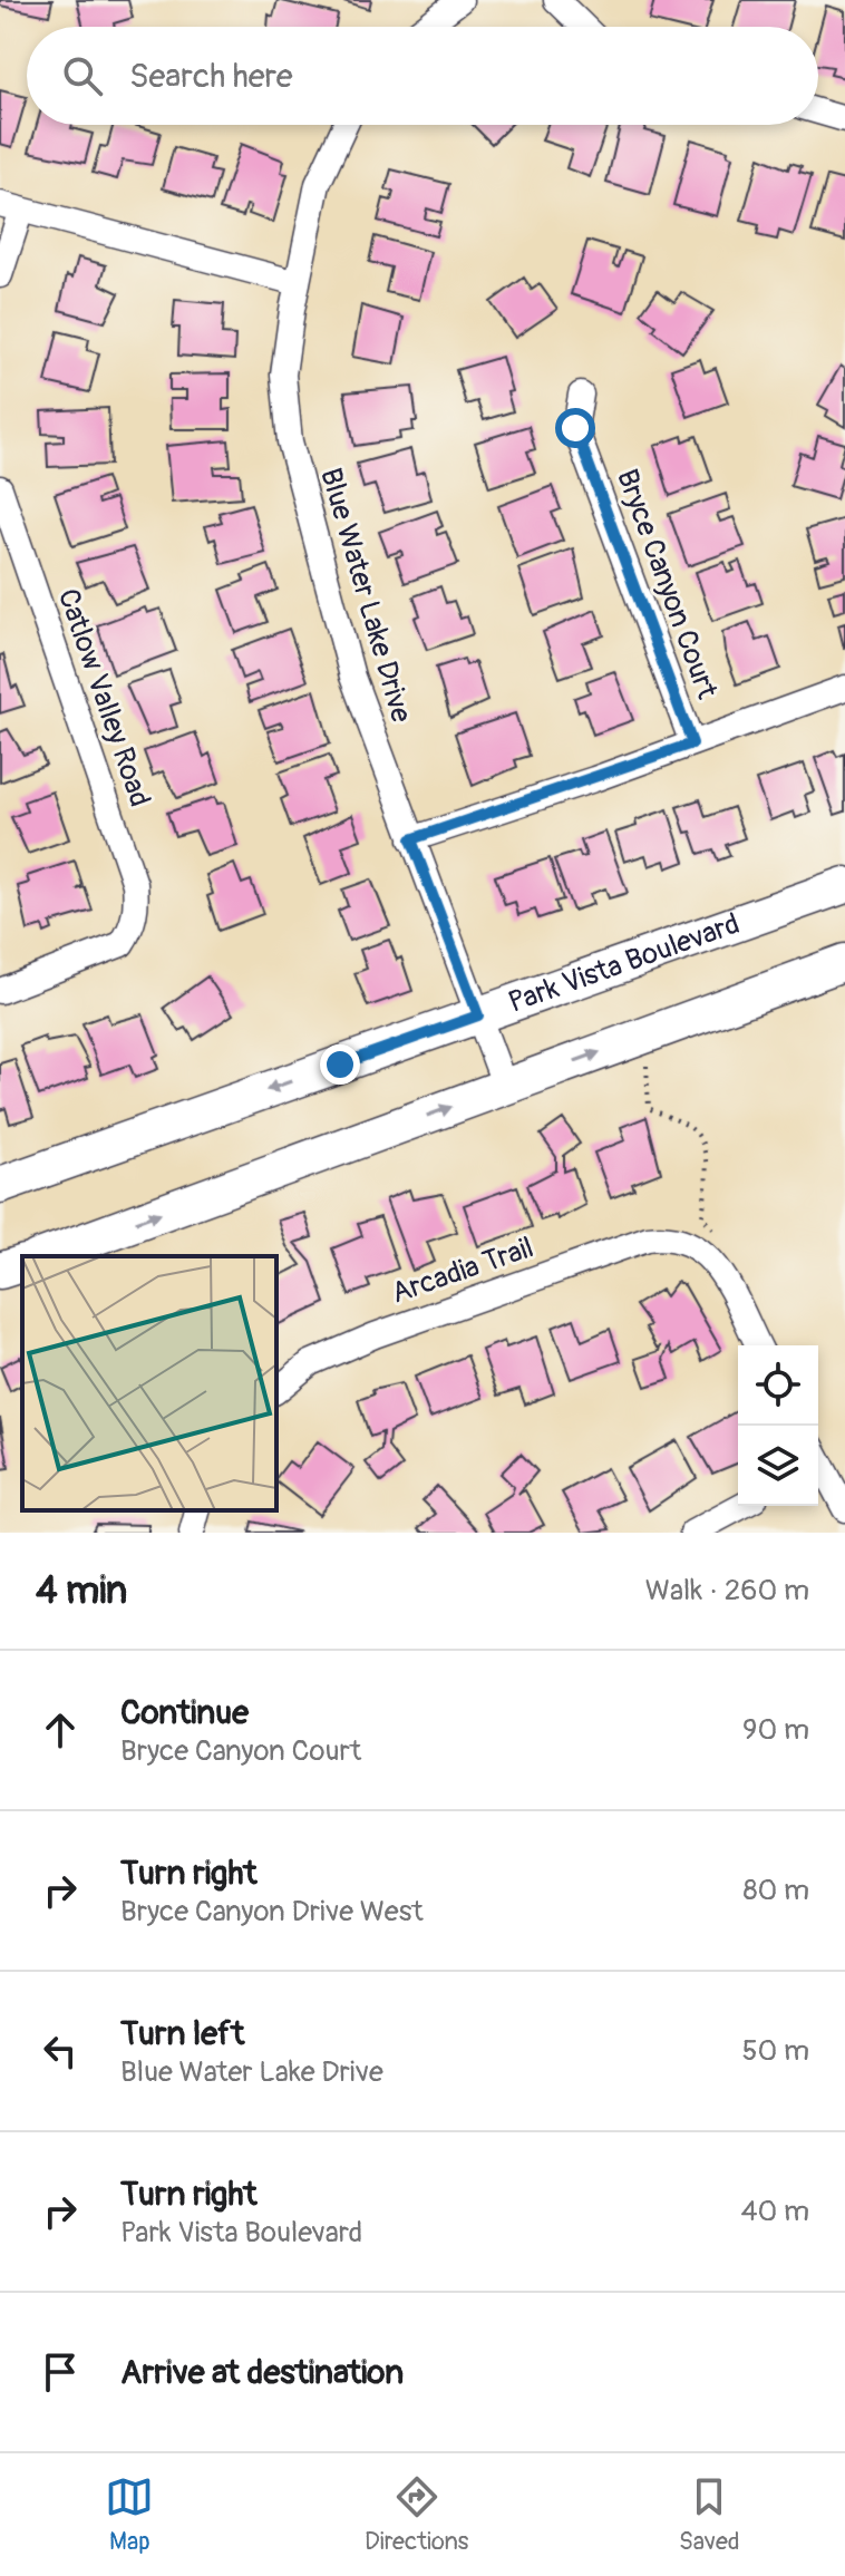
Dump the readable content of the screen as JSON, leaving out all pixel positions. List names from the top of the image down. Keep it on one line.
{"streets":{"main road":["Park Vista Boulevard"],"street":["Bryce Canyon Court","Blue Water Lake Drive","Catlow Valley Road","Arcadia Trail"]},"crossings":[["Blue Water Lake Drive","Park Vista Boulevard"]],"page":{"search":"Search here","heading":["4 min","Walk · 260 m"],"list":[["Continue","Bryce Canyon Court","90 m"],["Turn right","Bryce Canyon Drive West","80 m"],["Turn left","Blue Water Lake Drive","50 m"],["Turn right","Park Vista Boulevard","40 m"],"Arrive at destination"],"nav":["Map","Directions","Saved"]}}
